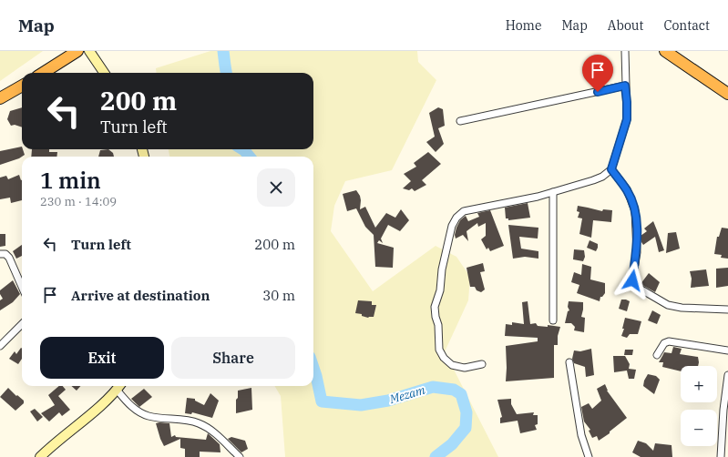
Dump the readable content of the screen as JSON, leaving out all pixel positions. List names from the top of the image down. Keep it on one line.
{"water":["Mezam"],"page":{"header":"Map","nav":["Home","Map","About","Contact"],"turn":["200 m","Turn left"],"heading":["1 min","230 m · 14:09"],"list":[{"name":"Turn left","value":"200 m"},{"name":"Arrive at destination","value":"30 m"}],"buttons":["Exit","Share"],"map_buttons":["+","−"]}}
